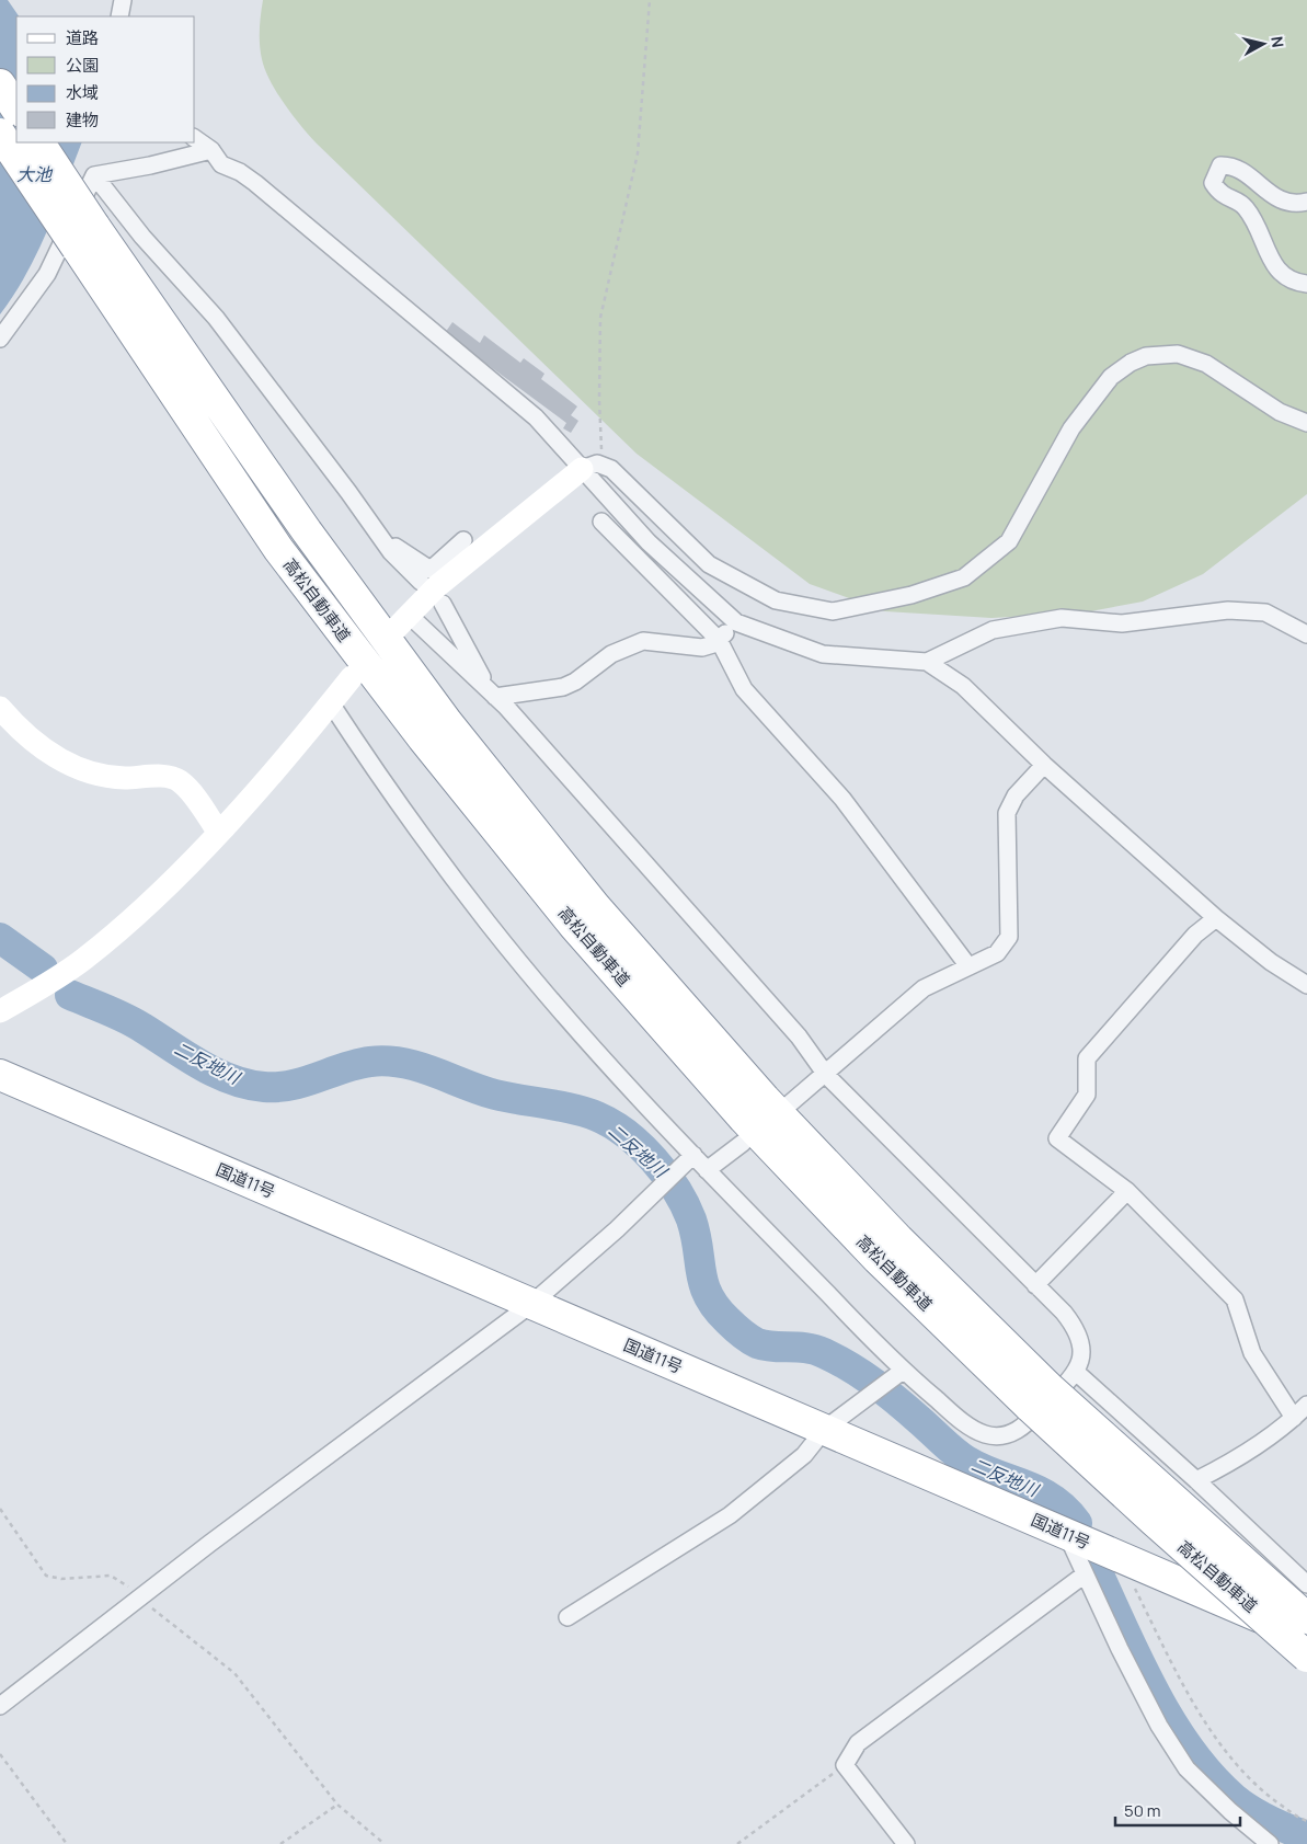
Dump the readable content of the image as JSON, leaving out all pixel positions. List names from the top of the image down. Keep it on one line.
{"streets":{"highway":["高松自動車道","国道11号"]},"water":["大池","二反地川"],"legend":["道路","公園","水域","建物"],"scale_bar":"50 m","north":"right"}
